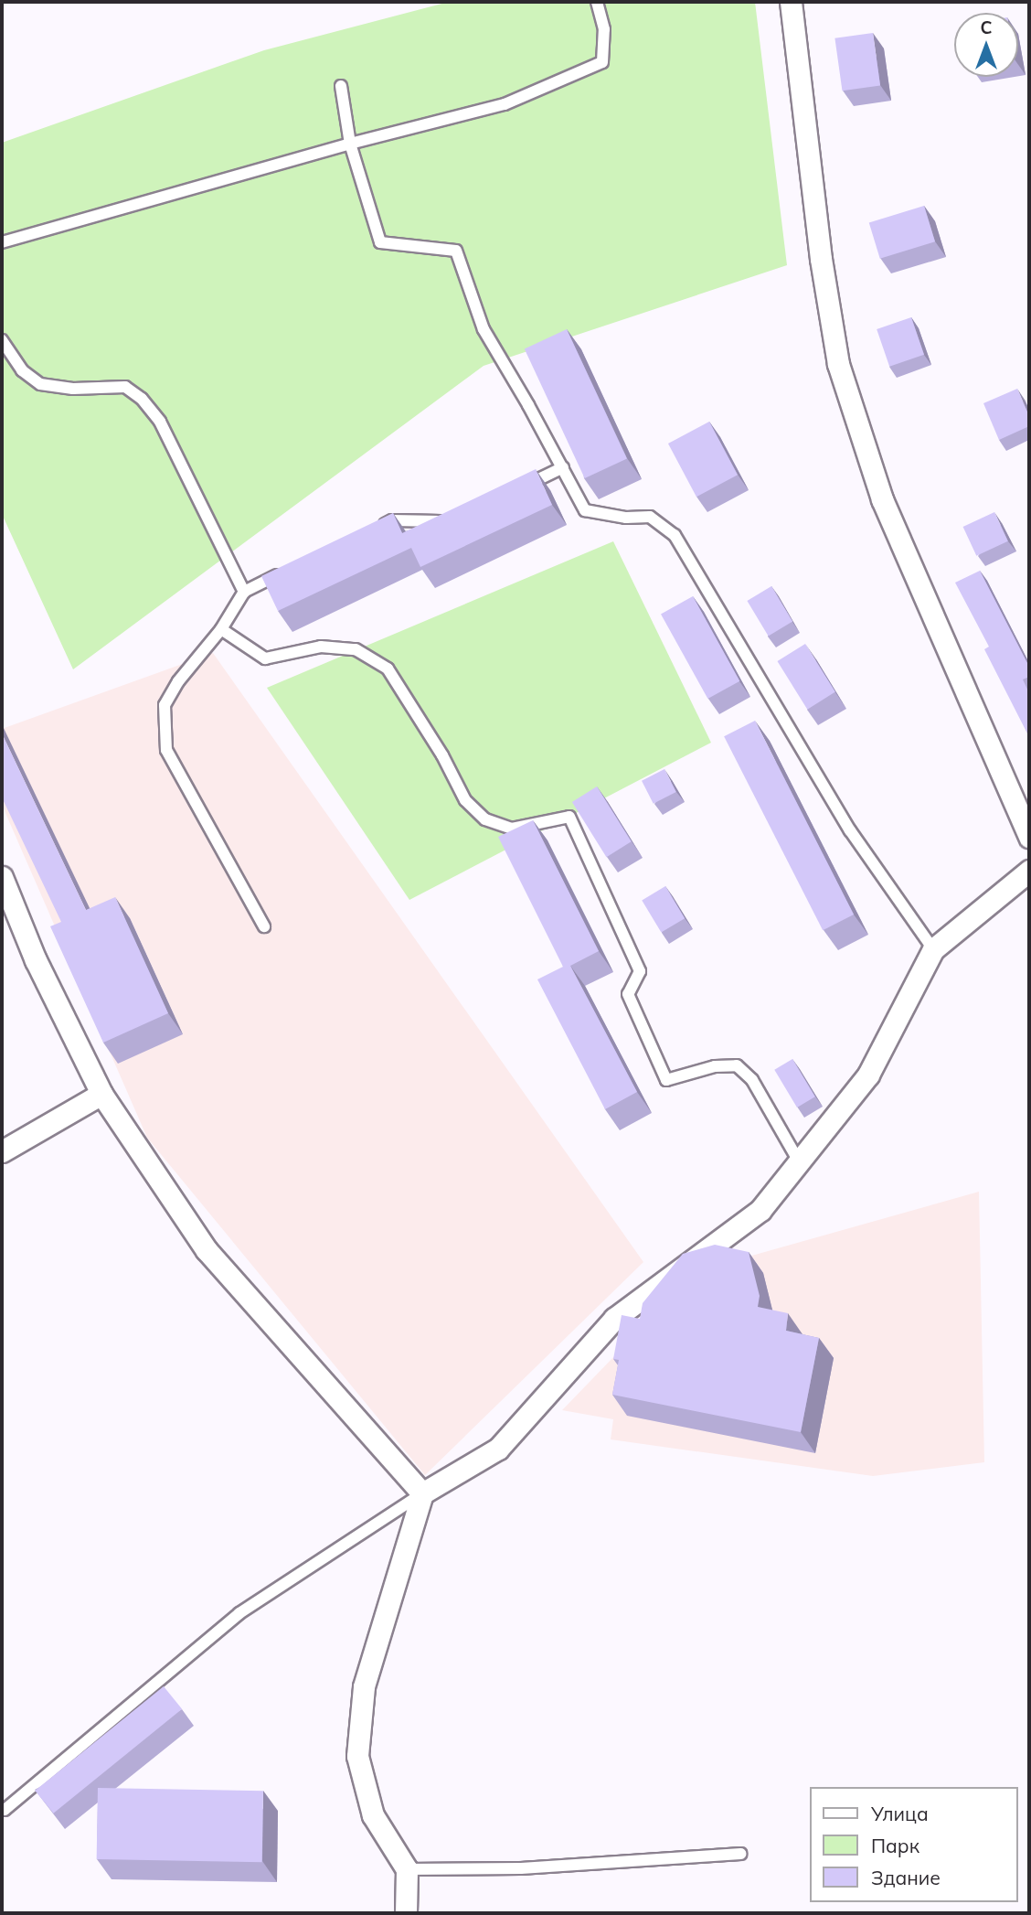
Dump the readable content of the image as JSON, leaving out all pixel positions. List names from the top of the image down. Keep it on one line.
{"legend":["Улица","Парк","Здание"],"north":"top"}
